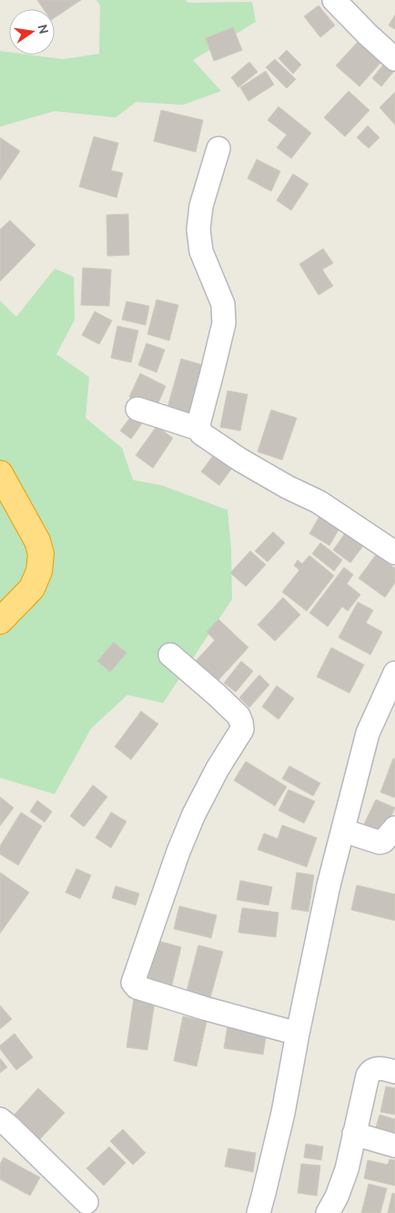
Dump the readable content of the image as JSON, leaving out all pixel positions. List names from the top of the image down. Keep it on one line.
{"north":"right"}
